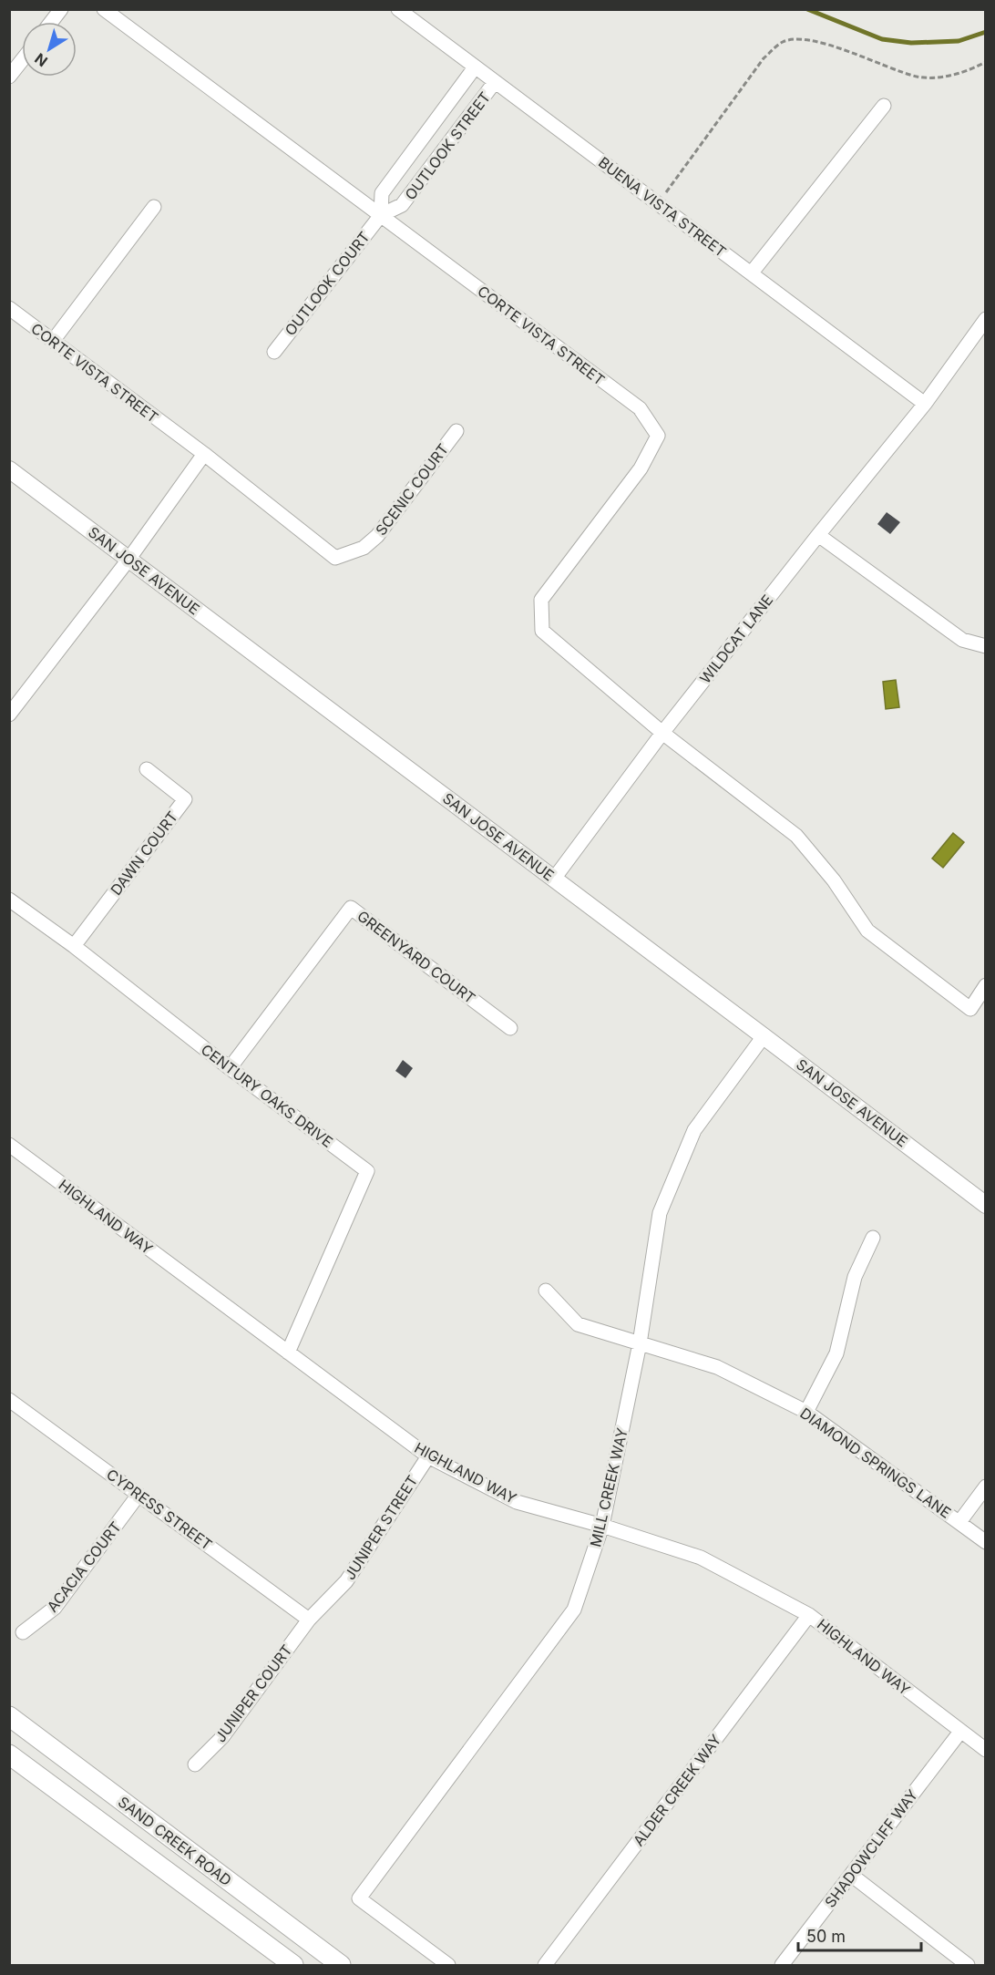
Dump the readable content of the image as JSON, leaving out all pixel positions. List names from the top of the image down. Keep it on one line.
{"streets":{"main road":["SAND CREEK ROAD"],"street":["OUTLOOK STREET","BUENA VISTA STREET","OUTLOOK COURT","CORTE VISTA STREET","SCENIC COURT","SAN JOSE AVENUE","WILDCAT LANE","DAWN COURT","GREENYARD COURT","CENTURY OAKS DRIVE","HIGHLAND WAY","DIAMOND SPRINGS LANE","MILL CREEK WAY","CYPRESS STREET","JUNIPER STREET","ACACIA COURT","JUNIPER COURT","ALDER CREEK WAY","SHADOWCLIFF WAY"]},"crossings":[["OUTLOOK STREET","BUENA VISTA STREET"],["OUTLOOK STREET","OUTLOOK COURT"],["OUTLOOK STREET","CORTE VISTA STREET"],["BUENA VISTA STREET","WILDCAT LANE"],["OUTLOOK COURT","CORTE VISTA STREET"],["CORTE VISTA STREET","SCENIC COURT"],["CORTE VISTA STREET","WILDCAT LANE"],["SAN JOSE AVENUE","WILDCAT LANE"],["SAN JOSE AVENUE","MILL CREEK WAY"],["DAWN COURT","CENTURY OAKS DRIVE"],["GREENYARD COURT","CENTURY OAKS DRIVE"],["CENTURY OAKS DRIVE","HIGHLAND WAY"],["HIGHLAND WAY","MILL CREEK WAY"],["HIGHLAND WAY","JUNIPER STREET"],["HIGHLAND WAY","ALDER CREEK WAY"],["HIGHLAND WAY","SHADOWCLIFF WAY"],["DIAMOND SPRINGS LANE","MILL CREEK WAY"],["CYPRESS STREET","JUNIPER STREET"],["CYPRESS STREET","ACACIA COURT"],["CYPRESS STREET","JUNIPER COURT"],["JUNIPER STREET","JUNIPER COURT"]],"scale_bar":"50 m","north":"bottom left"}
